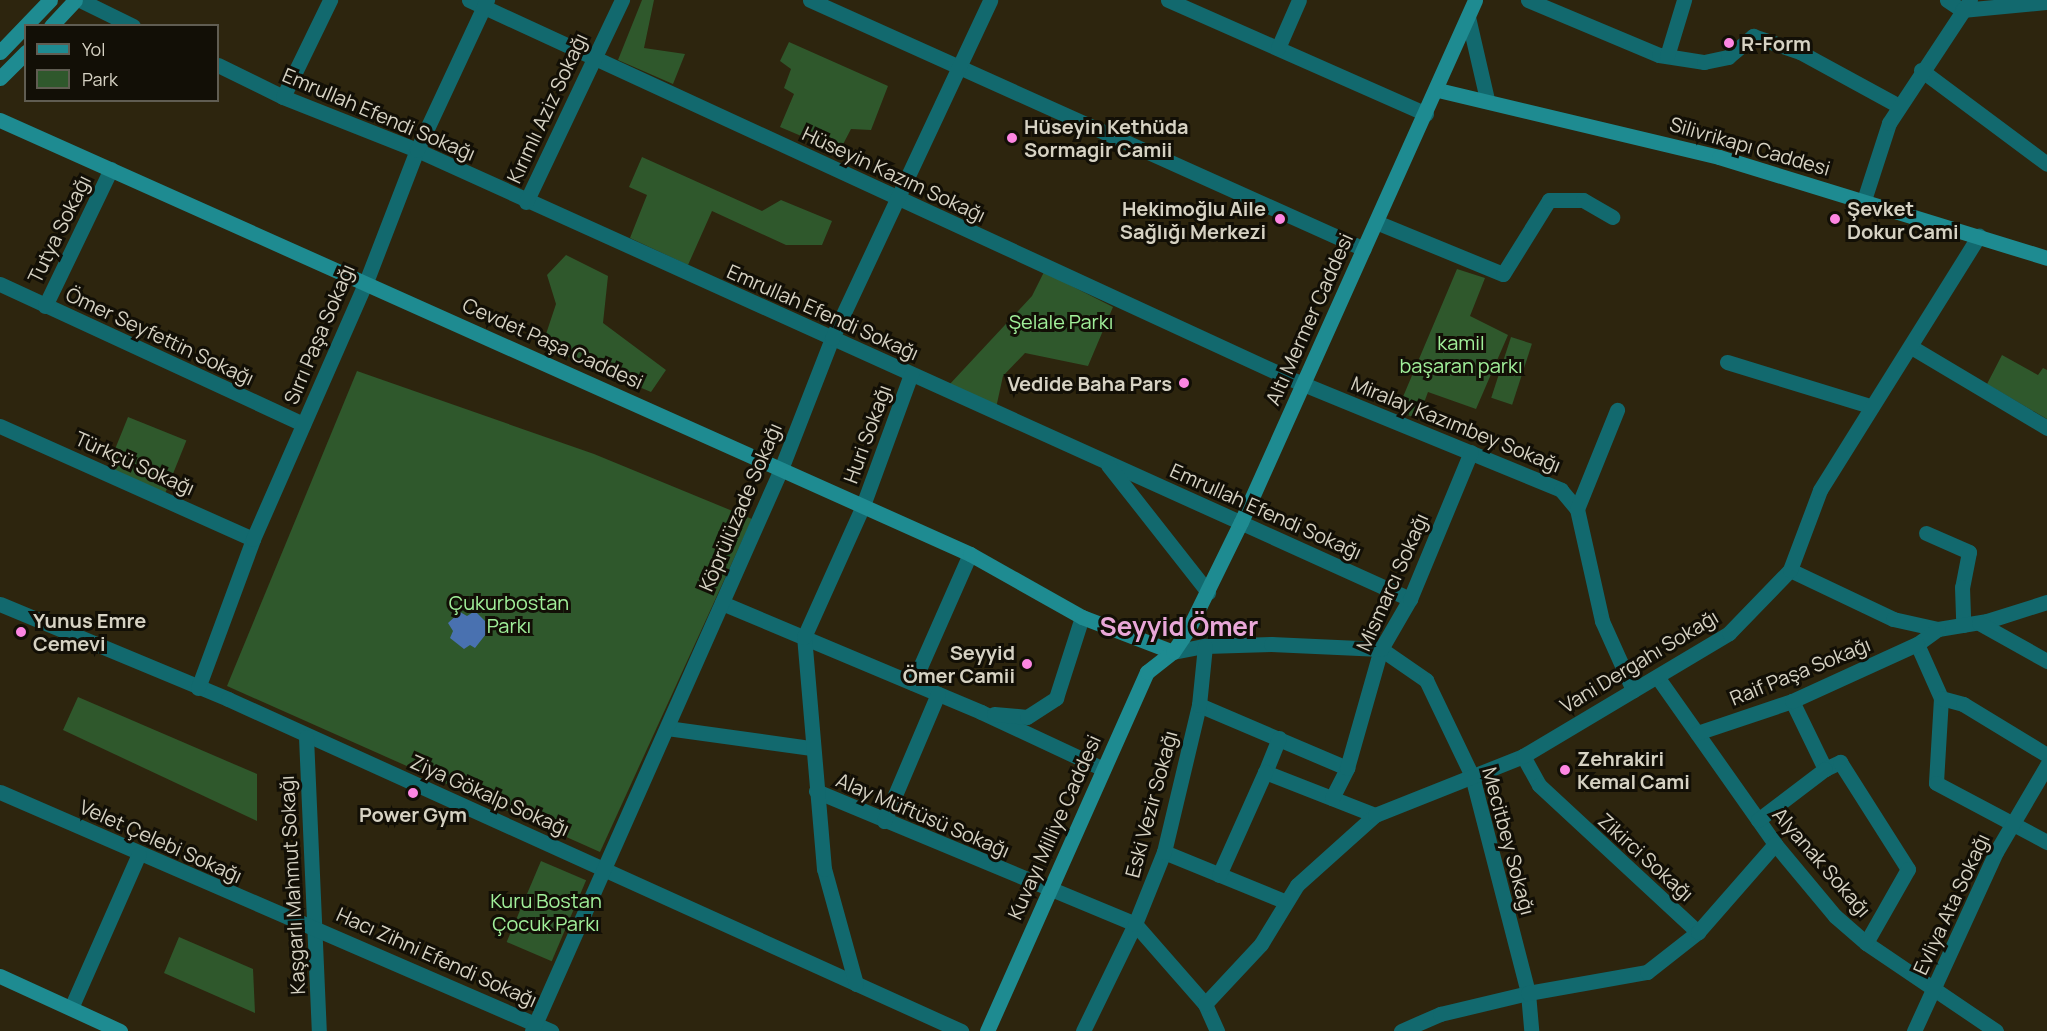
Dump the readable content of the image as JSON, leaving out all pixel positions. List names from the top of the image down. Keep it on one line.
{"streets":{"street":["Kırımlı Aziz Sokağı","Emrullah Efendi Sokağı","Silivrikapı Caddesi","Hüseyin Kazım Sokağı","Tutya Sokağı","Altı Mermer Caddesi","Sırrı Paşa Sokağı","Ömer Seyfettin Sokağı","Cevdet Paşa Caddesi","Miralay Kazımbey Sokağı","Huri Sokağı","Türkçü Sokağı","Köprülüzade Sokağı","Mismarcı Sokağı","Vani Dergahı Sokağı","Raif Paşa Sokağı","Ziya Gökalp Sokağı","Eski Vezir Sokağı","Alay Müftüsü Sokağı","Kuvayı Milliye Caddesi","Velet Çelebi Sokağı","Meсitbey Sokağı","Zikirci Sokağı","Alyanak Sokağı","Kaşgarlı Mahmut Sokağı","Evliya Ata Sokağı","Hacı Zihni Efendi Sokağı"]},"crossings":[["Kırımlı Aziz Sokağı","Emrullah Efendi Sokağı"],["Kırımlı Aziz Sokağı","Hüseyin Kazım Sokağı"],["Emrullah Efendi Sokağı","Altı Mermer Caddesi"],["Emrullah Efendi Sokağı","Sırrı Paşa Sokağı"],["Emrullah Efendi Sokağı","Huri Sokağı"],["Emrullah Efendi Sokağı","Köprülüzade Sokağı"],["Emrullah Efendi Sokağı","Mismarcı Sokağı"],["Silivrikapı Caddesi","Altı Mermer Caddesi"],["Silivrikapı Caddesi","Vani Dergahı Sokağı"],["Hüseyin Kazım Sokağı","Altı Mermer Caddesi"],["Hüseyin Kazım Sokağı","Sırrı Paşa Sokağı"],["Hüseyin Kazım Sokağı","Miralay Kazımbey Sokağı"],["Hüseyin Kazım Sokağı","Köprülüzade Sokağı"],["Tutya Sokağı","Ömer Seyfettin Sokağı"],["Tutya Sokağı","Cevdet Paşa Caddesi"],["Altı Mermer Caddesi","Cevdet Paşa Caddesi"],["Altı Mermer Caddesi","Miralay Kazımbey Sokağı"],["Altı Mermer Caddesi","Kuvayı Milliye Caddesi"],["Sırrı Paşa Sokağı","Ömer Seyfettin Sokağı"],["Sırrı Paşa Sokağı","Cevdet Paşa Caddesi"],["Sırrı Paşa Sokağı","Türkçü Sokağı"],["Sırrı Paşa Sokağı","Ziya Gökalp Sokağı"],["Cevdet Paşa Caddesi","Huri Sokağı"],["Cevdet Paşa Caddesi","Köprülüzade Sokağı"],["Cevdet Paşa Caddesi","Kuvayı Milliye Caddesi"],["Miralay Kazımbey Sokağı","Mismarcı Sokağı"],["Köprülüzade Sokağı","Ziya Gökalp Sokağı"],["Köprülüzade Sokağı","Hacı Zihni Efendi Sokağı"],["Mismarcı Sokağı","Meсitbey Sokağı"],["Vani Dergahı Sokağı","Meсitbey Sokağı"],["Vani Dergahı Sokağı","Zikirci Sokağı"],["Vani Dergahı Sokağı","Alyanak Sokağı"],["Raif Paşa Sokağı","Alyanak Sokağı"],["Ziya Gökalp Sokağı","Kaşgarlı Mahmut Sokağı"],["Eski Vezir Sokağı","Alay Müftüsü Sokağı"],["Alay Müftüsü Sokağı","Kuvayı Milliye Caddesi"],["Velet Çelebi Sokağı","Kaşgarlı Mahmut Sokağı"],["Velet Çelebi Sokağı","Hacı Zihni Efendi Sokağı"],["Alyanak Sokağı","Evliya Ata Sokağı"],["Kaşgarlı Mahmut Sokağı","Hacı Zihni Efendi Sokağı"]],"districts":["Seyyid Ömer"],"parks":["Şelale Parkı","kamil başaran parkı","Çukurbostan Parkı","Kuru Bostan Çocuk Parkı"],"places":["R-Form","Hüseyin Kethüda Sormagir Camii","Hekimoğlu Aile Sağlığı Merkezi","Şevket Dokur Cami","Vedide Baha Pars","Yunus Emre Cemevi","Seyyid Ömer Camii","Zehrakiri Kemal Cami","Power Gym"],"legend":["Yol","Park"]}
